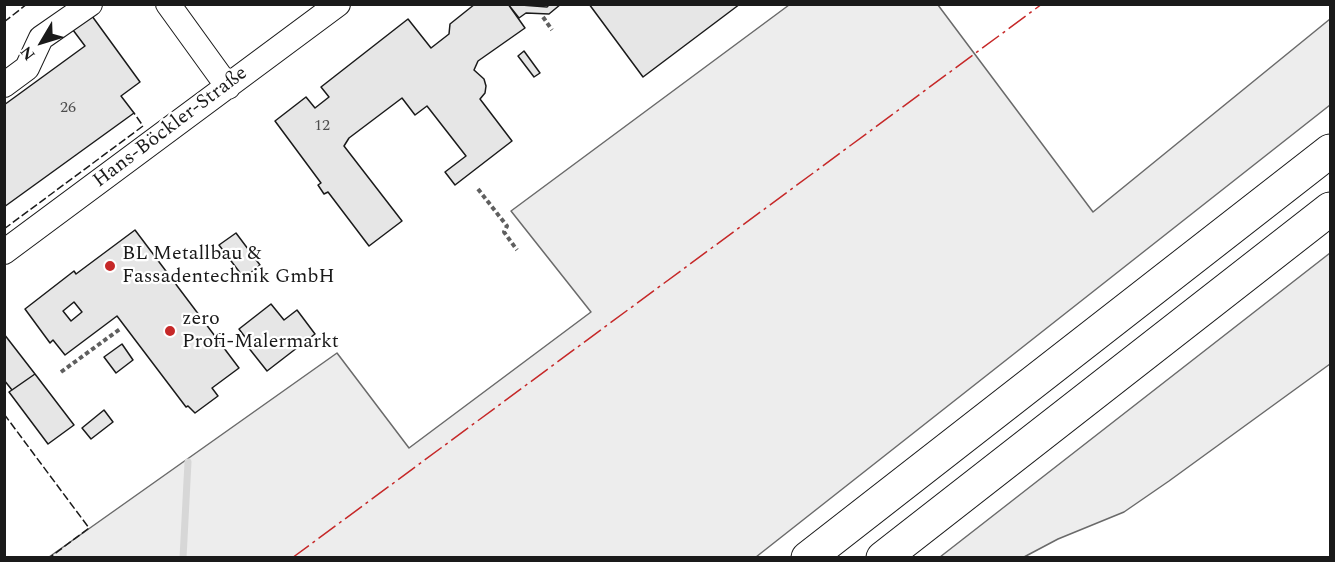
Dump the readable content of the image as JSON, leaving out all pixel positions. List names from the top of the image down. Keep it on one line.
{"streets":{"street":["Hans-Böckler-Straße"]},"places":["BL Metallbau & Fassadentechnik GmbH","zero Profi-Malermarkt"],"house_numbers":["26","12"],"north":"bottom left"}
